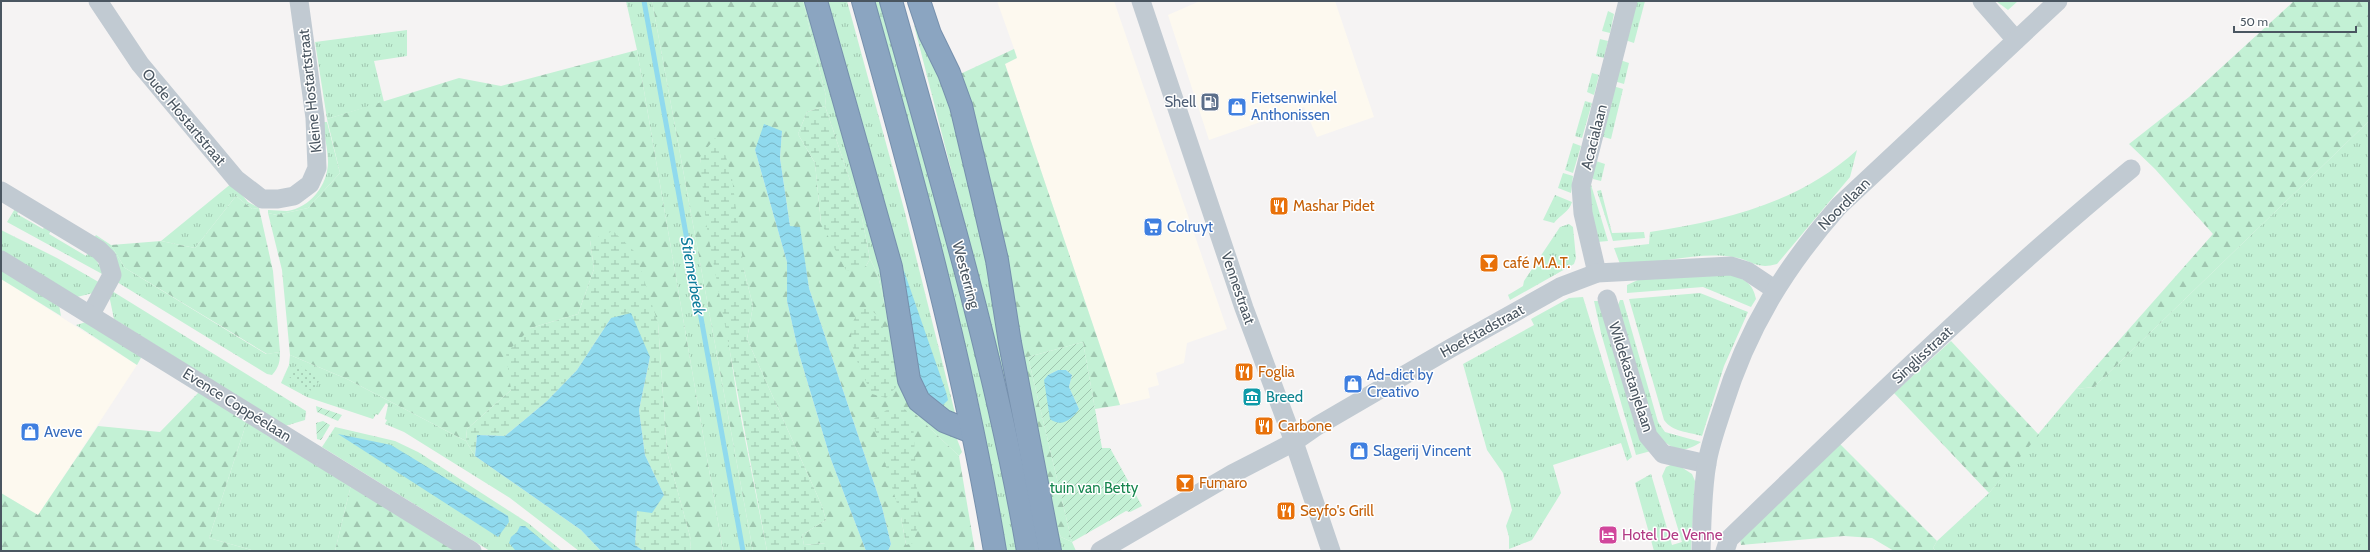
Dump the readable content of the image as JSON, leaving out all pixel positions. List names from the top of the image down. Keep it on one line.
{"streets":{"highway":["Westerring"],"street":["Kleine Hostartstraat","Oude Hostartstraat","Acacialaan","Noordlaan","Vennestraat","Hoefstadstraat","Singlisstraat","Wildekastanjelaan","Evence Coppéelaan"]},"crossings":[["Kleine Hostartstraat","Oude Hostartstraat"],["Acacialaan","Hoefstadstraat"],["Vennestraat","Hoefstadstraat"]],"water":["Stiemerbeek"],"parks":["tuin van Betty"],"places":{"fuel station":["Shell"],"shop":["Fietsenwinkel Anthonissen","Ad-dict by Creativo","Aveve","Slagerij Vincent"],"restaurant":["Mashar Pidet","Foglia","Carbone","Seyfo's Grill"],"supermarket":["Colruyt"],"bar":["café M.A.T.","Fumaro"],"museum":["Breed"],"hotel":["Hotel De Venne"]},"scale_bar":"50 m"}
